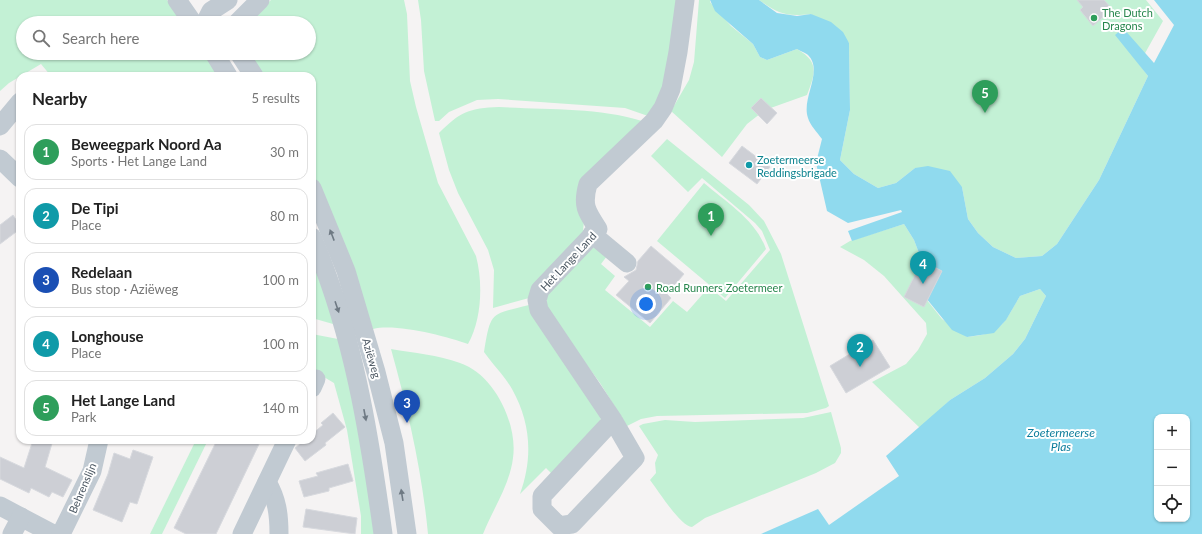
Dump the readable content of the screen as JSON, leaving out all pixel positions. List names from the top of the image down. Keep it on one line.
{"streets":{"street":["Het Lange Land","Aziëweg","Behrenslijn"]},"water":["Zoetermeerse Plas"],"places":["The Dutch Dragons","Zoetermeerse Reddingsbrigade","Road Runners Zoetermeer"],"page":{"search":"Search here","heading":["Nearby","5 results"],"pins":["5","1","4","2","3"],"list":[{"mark":"1","name":"Beweegpark Noord Aa","note":"Sports · Het Lange Land","value":"30 m"},{"mark":"2","name":"De Tipi","note":"Place","value":"80 m"},{"mark":"3","name":"Redelaan","note":"Bus stop · Aziëweg","value":"100 m"},{"mark":"4","name":"Longhouse","note":"Place","value":"100 m"},{"mark":"5","name":"Het Lange Land","note":"Park","value":"140 m"}],"map_buttons":["+","−"]}}
